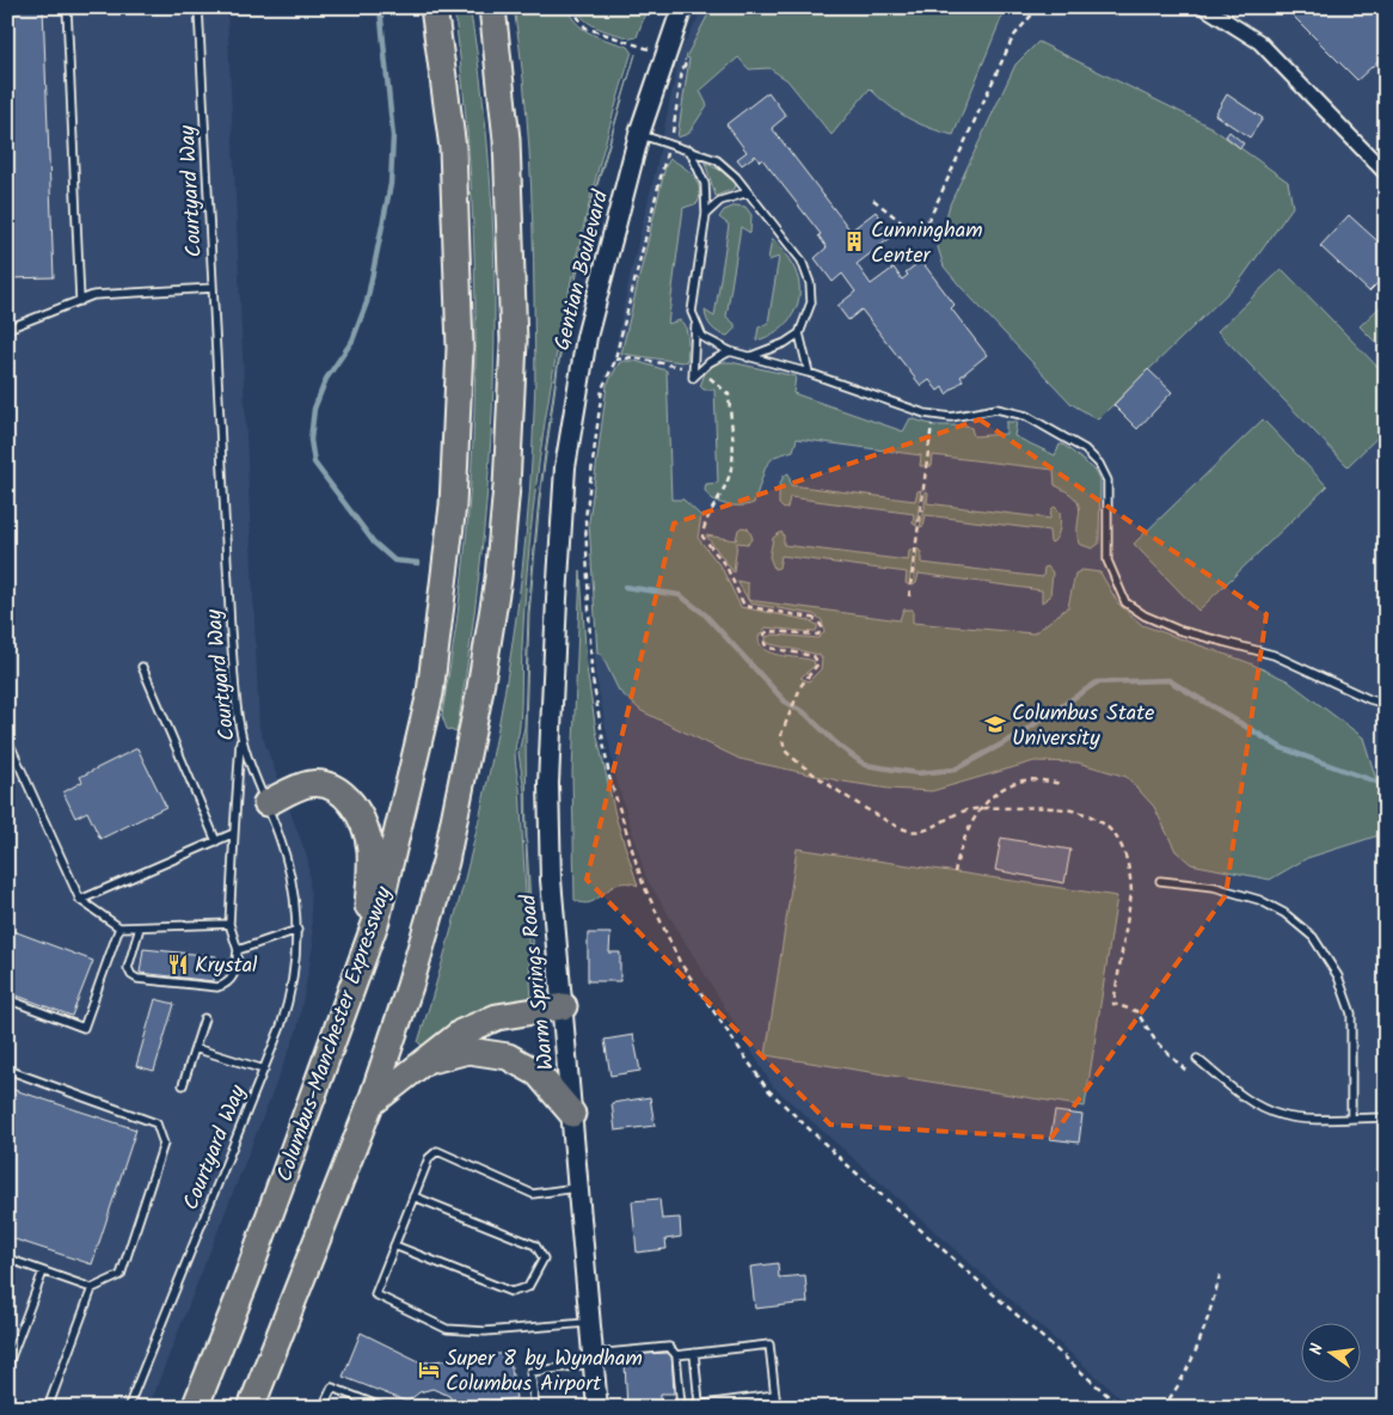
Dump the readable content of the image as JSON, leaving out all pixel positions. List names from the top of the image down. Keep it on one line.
{"streets":{"highway":["Columbus-Manchester Expressway"],"main road":["Gentian Boulevard","Warm Springs Road"],"lane":["Courtyard Way"]},"crossings":[["Gentian Boulevard","Warm Springs Road"]],"places":{"building":["Cunningham Center"],"school or university":["Columbus State University"],"restaurant":["Krystal"],"hotel":["Super 8 by Wyndham Columbus Airport"]},"north":"left"}
